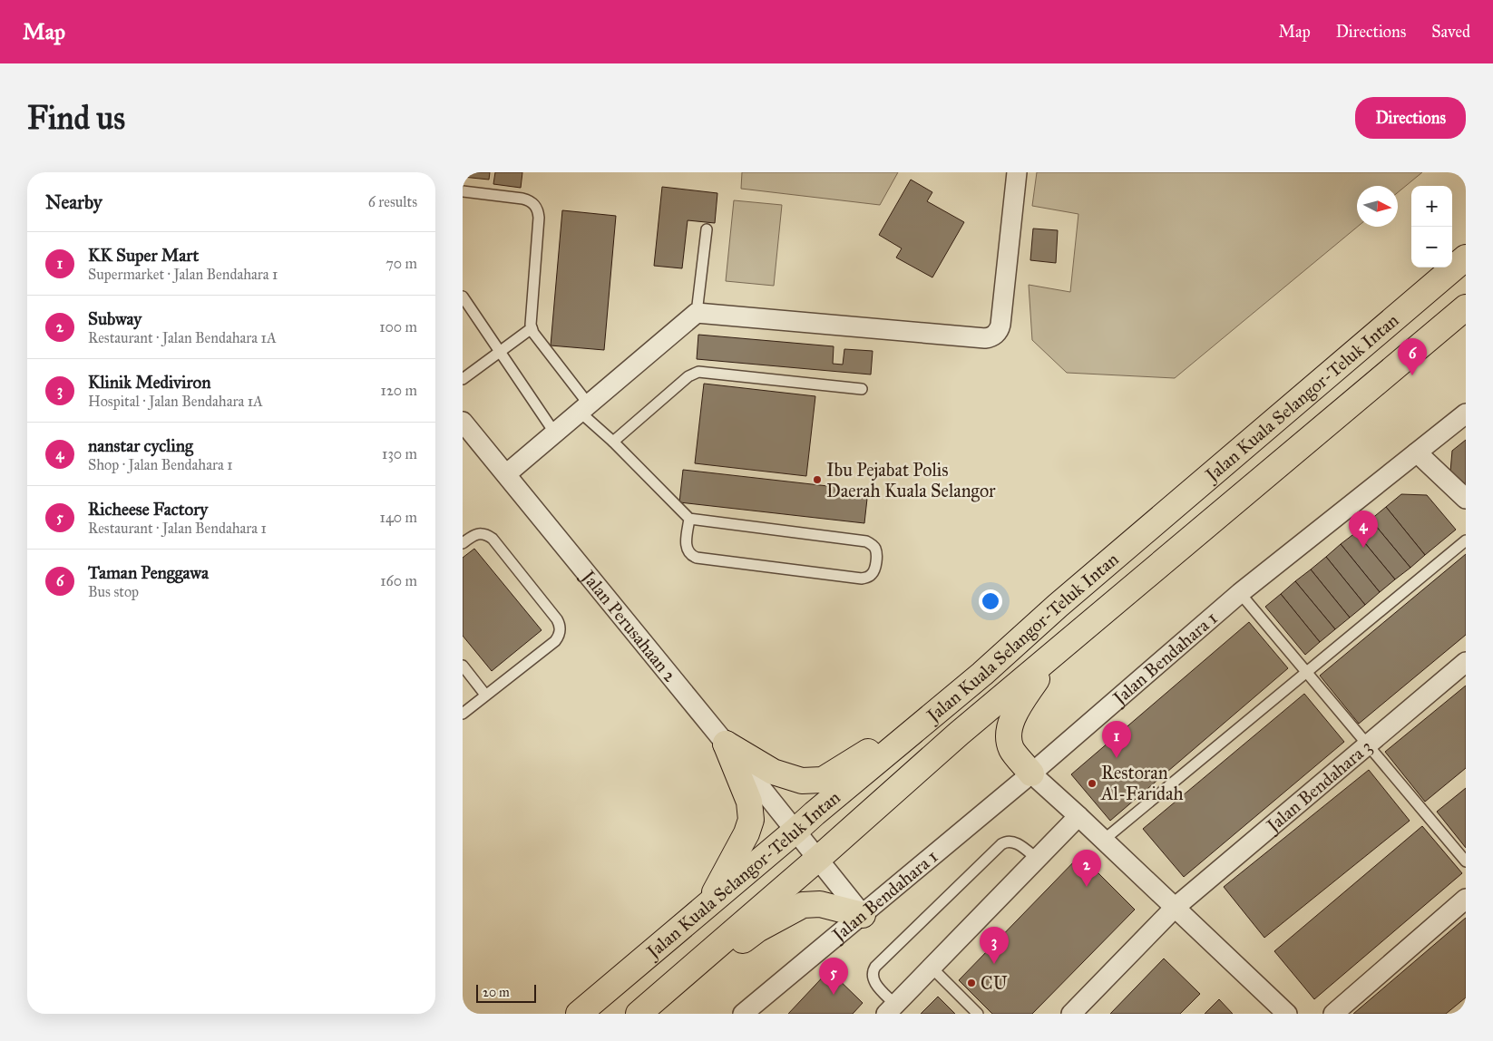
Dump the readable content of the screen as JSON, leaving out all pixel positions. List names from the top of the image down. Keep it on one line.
{"streets":{"highway":["Jalan Kuala Selangor-Teluk Intan"],"street":["Jalan Perusahaan 2","Jalan Bendahara 1","Jalan Bendahara 3"]},"crossings":[["Jalan Kuala Selangor-Teluk Intan","Jalan Perusahaan 2"],["Jalan Perusahaan 2","Jalan Bendahara 1"]],"places":["Ibu Pejabat Polis Daerah Kuala Selangor","Restoran Al-Faridah","CU"],"scale_bar":"20 m","north":"right","page":{"header":"Map","nav":["Map","Directions","Saved"],"buttons":"Directions","title":"Find us","heading":["Nearby","6 results"],"map_buttons":["+","−"],"list":[{"mark":"1","name":"KK Super Mart","note":"Supermarket · Jalan Bendahara 1","value":"70 m"},{"mark":"2","name":"Subway","note":"Restaurant · Jalan Bendahara 1A","value":"100 m"},{"mark":"3","name":"Klinik Mediviron","note":"Hospital · Jalan Bendahara 1A","value":"120 m"},{"mark":"4","name":"nanstar cycling","note":"Shop · Jalan Bendahara 1","value":"130 m"},{"mark":"5","name":"Richeese Factory","note":"Restaurant · Jalan Bendahara 1","value":"140 m"},{"mark":"6","name":"Taman Penggawa","note":"Bus stop","value":"160 m"}],"pins":["6","4","1","2","3","5"],"scale":"20 m"}}
